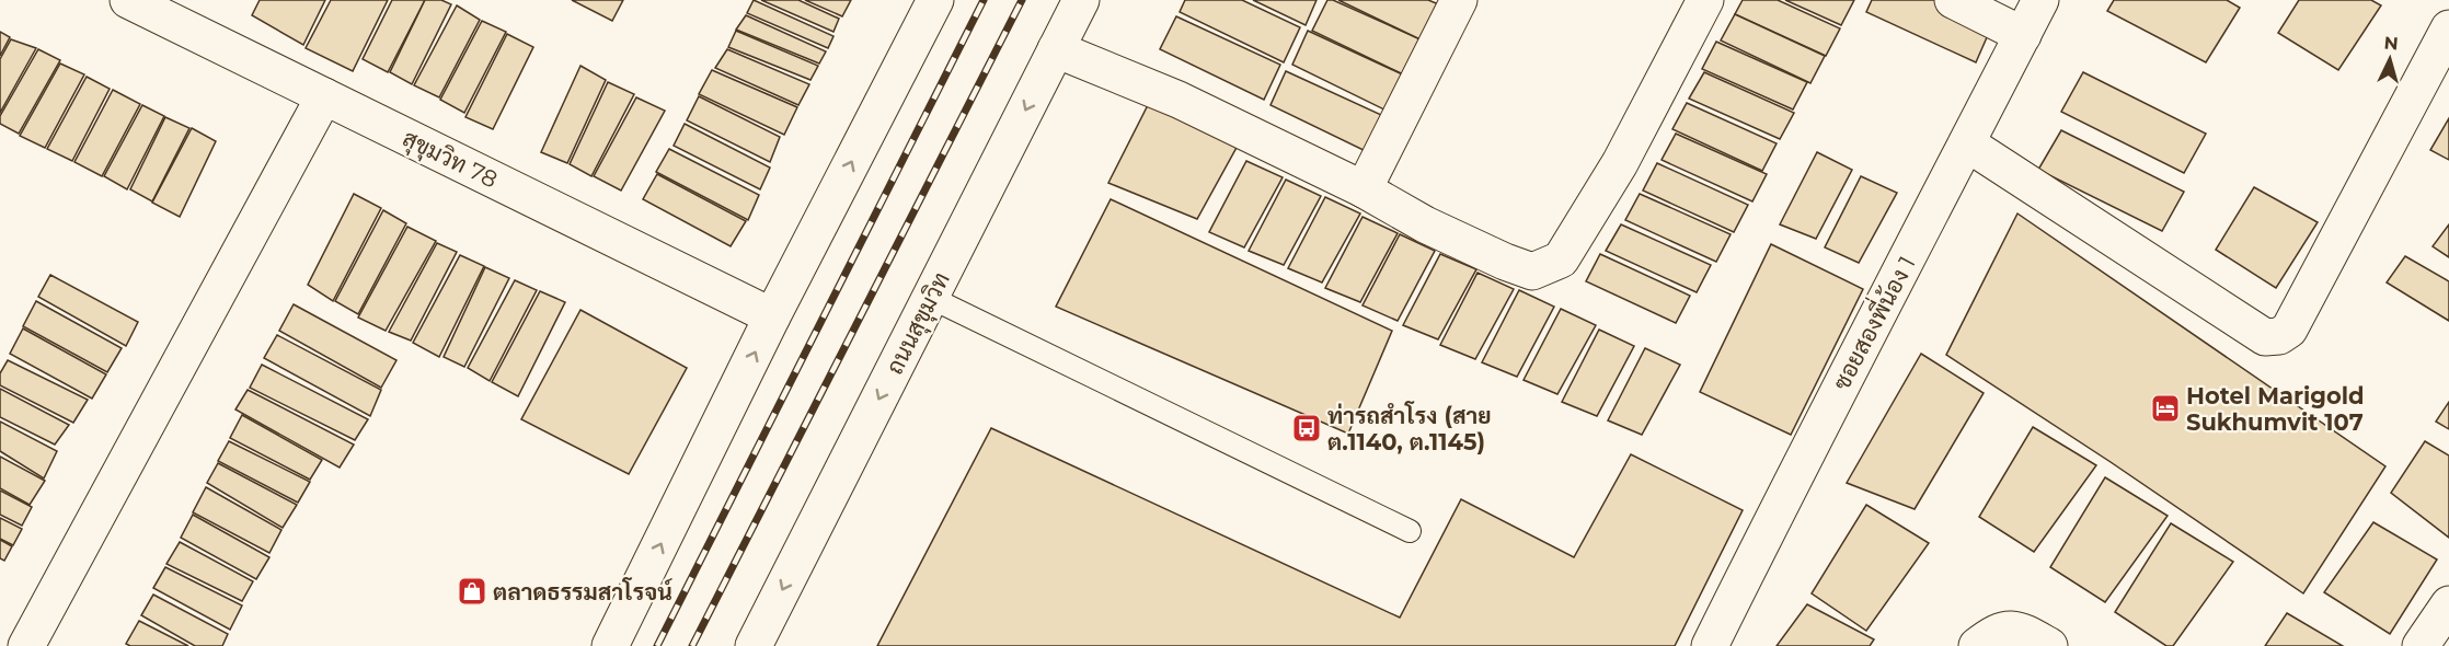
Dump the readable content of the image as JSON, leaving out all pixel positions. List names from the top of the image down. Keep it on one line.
{"streets":{"main road":["สุขุมวิท 78","ถนนสุขุมวิท","ซอยสองพี่น้อง 1"]},"places":{"hotel":["Hotel Marigold Sukhumvit 107"],"bus stop":["ท่ารถสำโรง (สาย ต.1140, ต.1145)"],"shop":["ตลาดธรรมสาโรจน์"]},"north":"top"}
